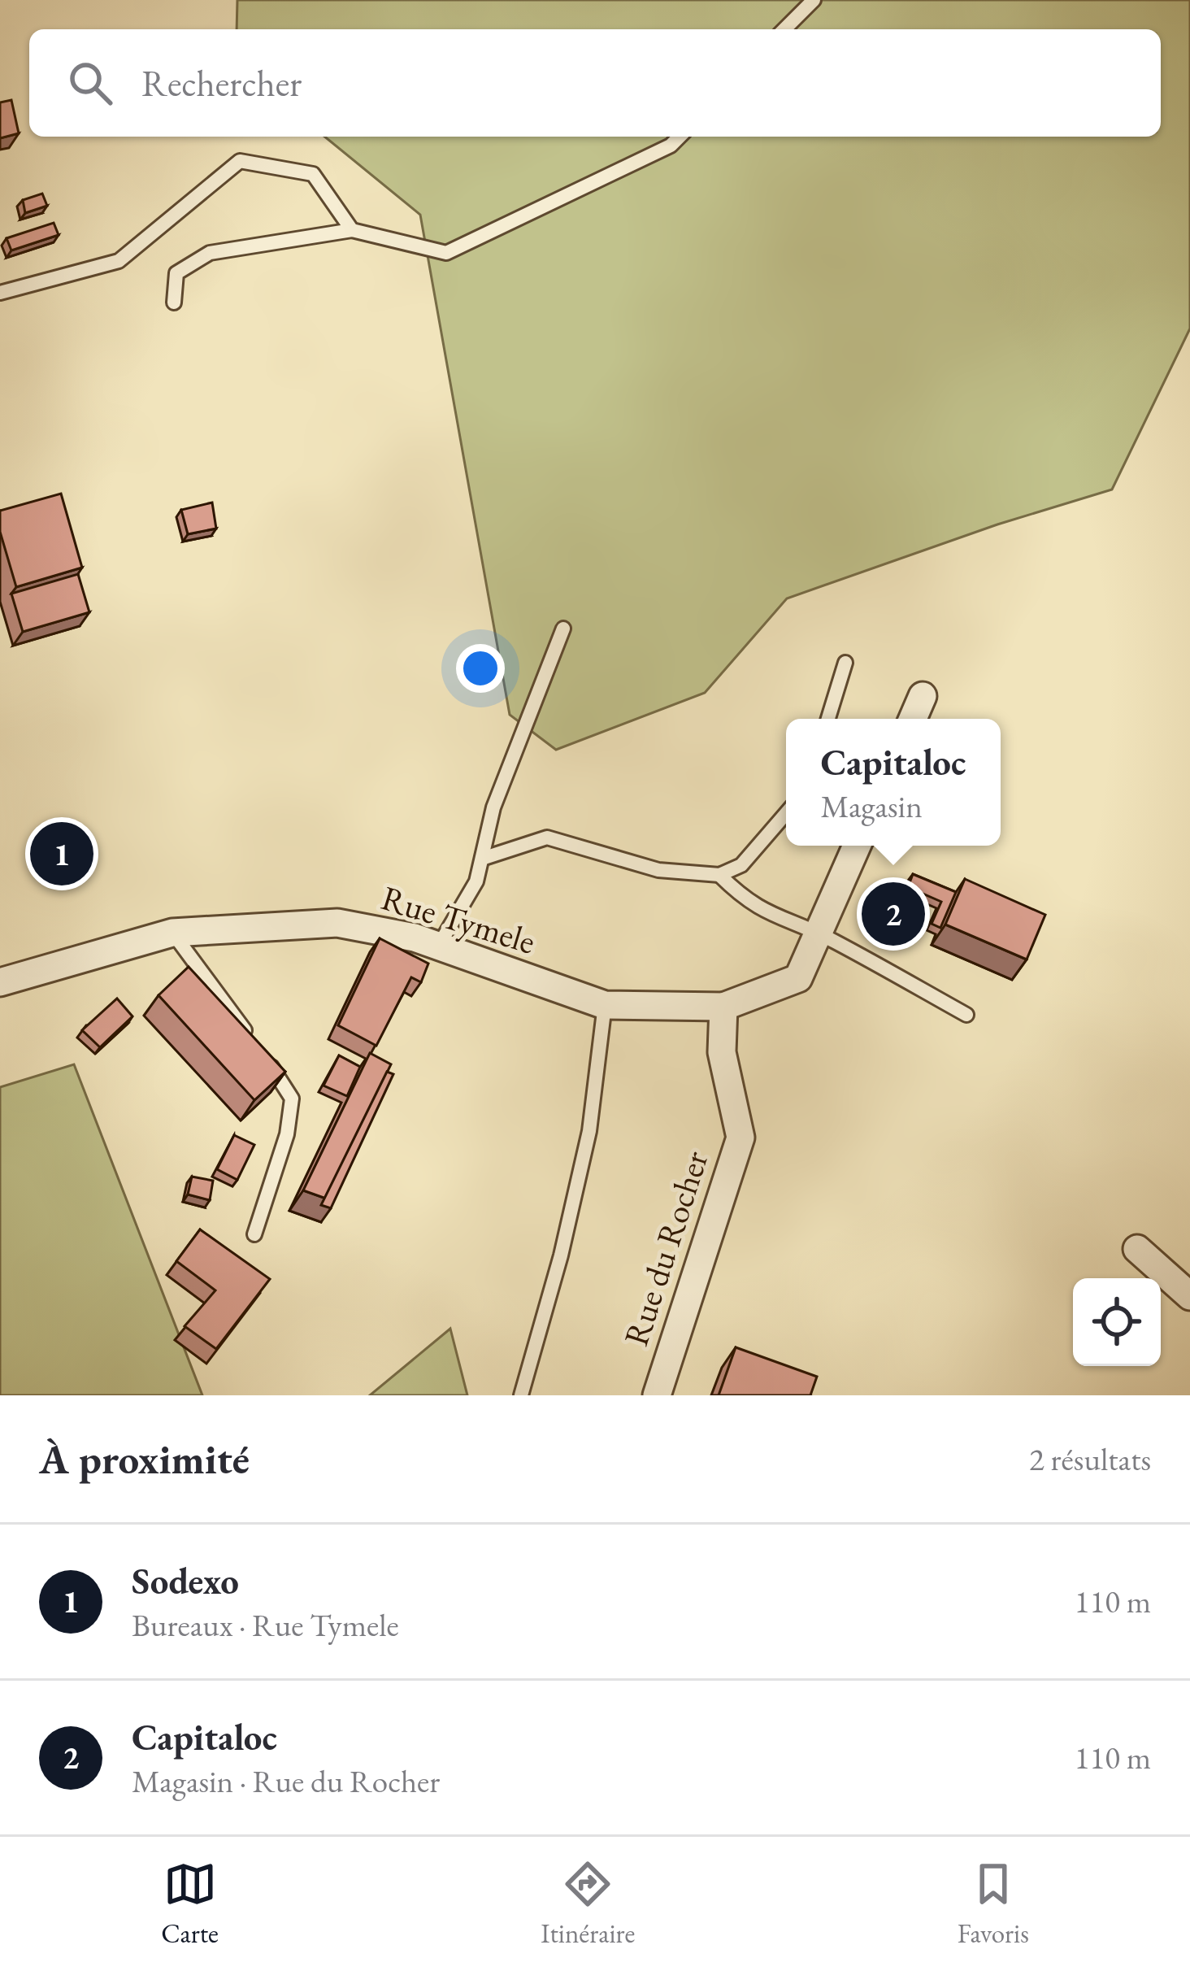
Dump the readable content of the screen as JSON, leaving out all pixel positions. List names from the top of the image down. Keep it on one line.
{"streets":{"street":["Rue Tymele","Rue du Rocher"]},"crossings":[["Rue Tymele","Rue du Rocher"]],"page":{"search":"Rechercher","popup":["Capitaloc","Magasin"],"pins":["1","2"],"heading":["À proximité","2 résultats"],"list":[{"mark":"1","name":"Sodexo","note":"Bureaux · Rue Tymele","value":"110 m"},{"mark":"2","name":"Capitaloc","note":"Magasin · Rue du Rocher","value":"110 m"}],"nav":["Carte","Itinéraire","Favoris"]}}
